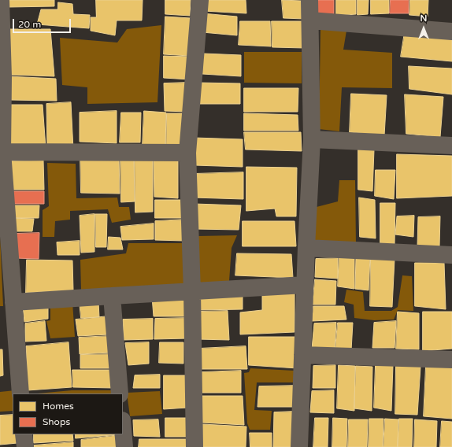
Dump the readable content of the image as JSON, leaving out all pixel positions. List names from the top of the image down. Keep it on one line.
{"legend":["Homes","Shops"],"scale_bar":"20 m","north":"top"}
